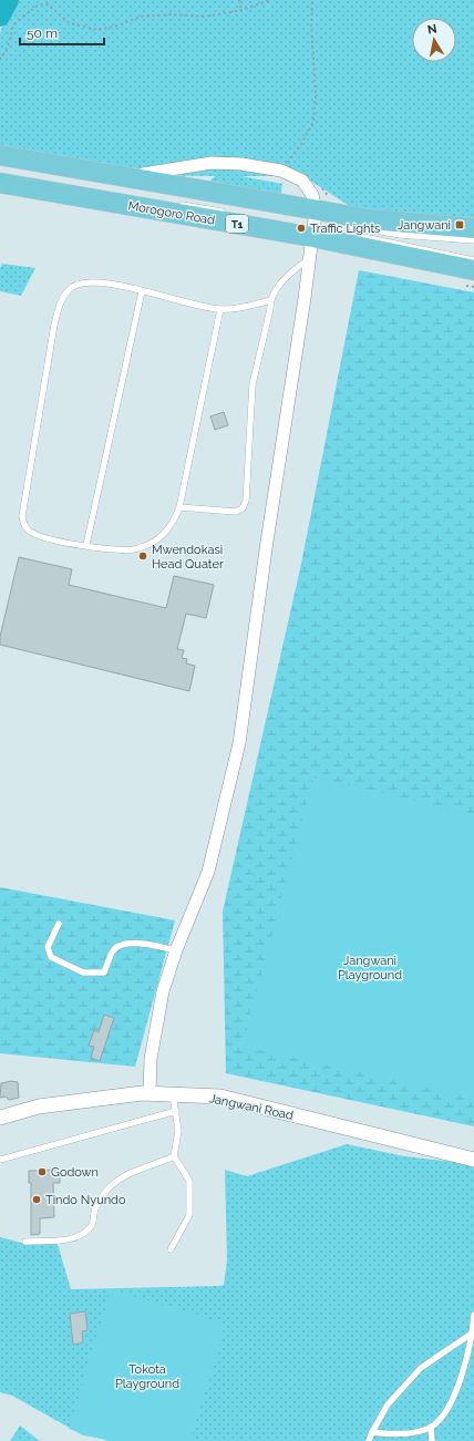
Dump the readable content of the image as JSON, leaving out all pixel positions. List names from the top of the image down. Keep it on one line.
{"streets":{"highway":["Morogoro Road","T1"],"street":["Jangwani Road"]},"parks":["Jangwani Playground","Tokota Playground"],"places":{"transit":["Jangwani"],"other":["Traffic Lights","Mwendokasi Head Quater","Godown","Tindo Nyundo"]},"scale_bar":"50 m","north":"top"}
